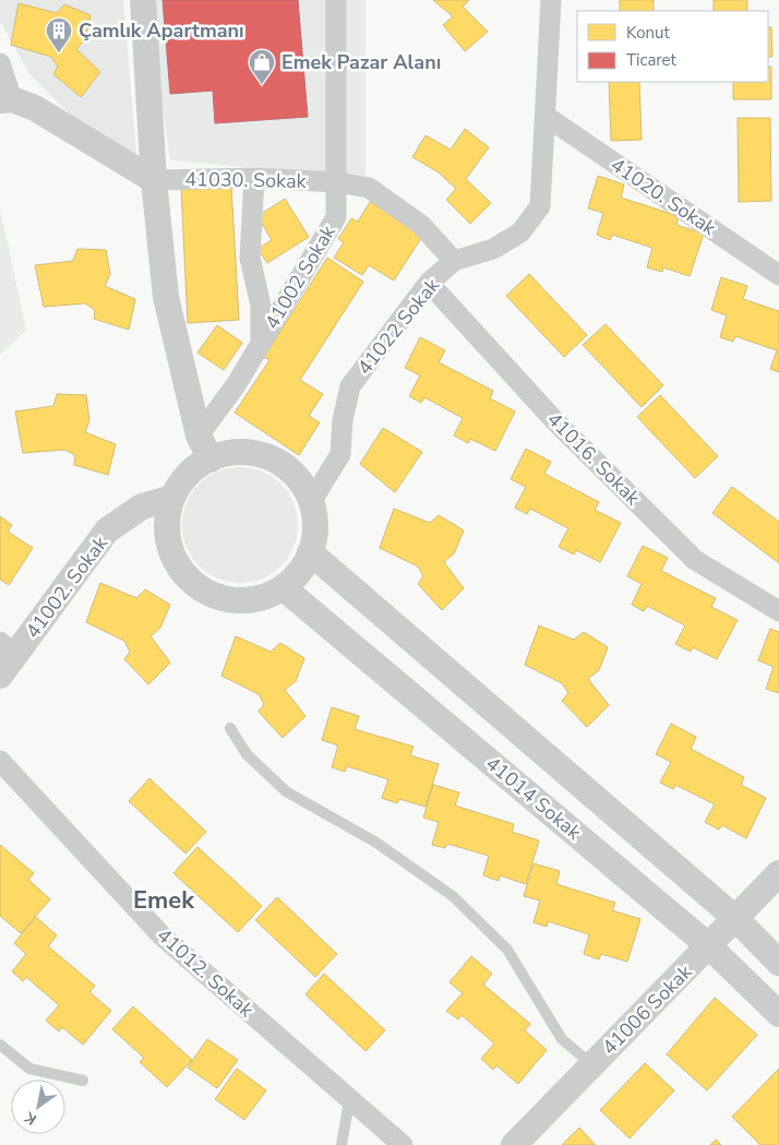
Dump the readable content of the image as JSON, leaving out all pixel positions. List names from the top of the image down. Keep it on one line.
{"streets":{"street":["41030. Sokak","41020. Sokak","41002 Sokak","41022 Sokak","41016. Sokak","41002. Sokak","41014 Sokak","41012. Sokak","41006 Sokak"]},"crossings":[["41030. Sokak","41002 Sokak"],["41030. Sokak","41022 Sokak"],["41020. Sokak","41022 Sokak"],["41022 Sokak","41016. Sokak"],["41022 Sokak","41002. Sokak"],["41022 Sokak","41014 Sokak"],["41002. Sokak","41014 Sokak"],["41014 Sokak","41006 Sokak"]],"districts":["Emek"],"places":{"building":["Çamlık Apartmanı"],"shop":["Emek Pazar Alanı"]},"legend":["Konut","Ticaret"],"north":"bottom left"}
